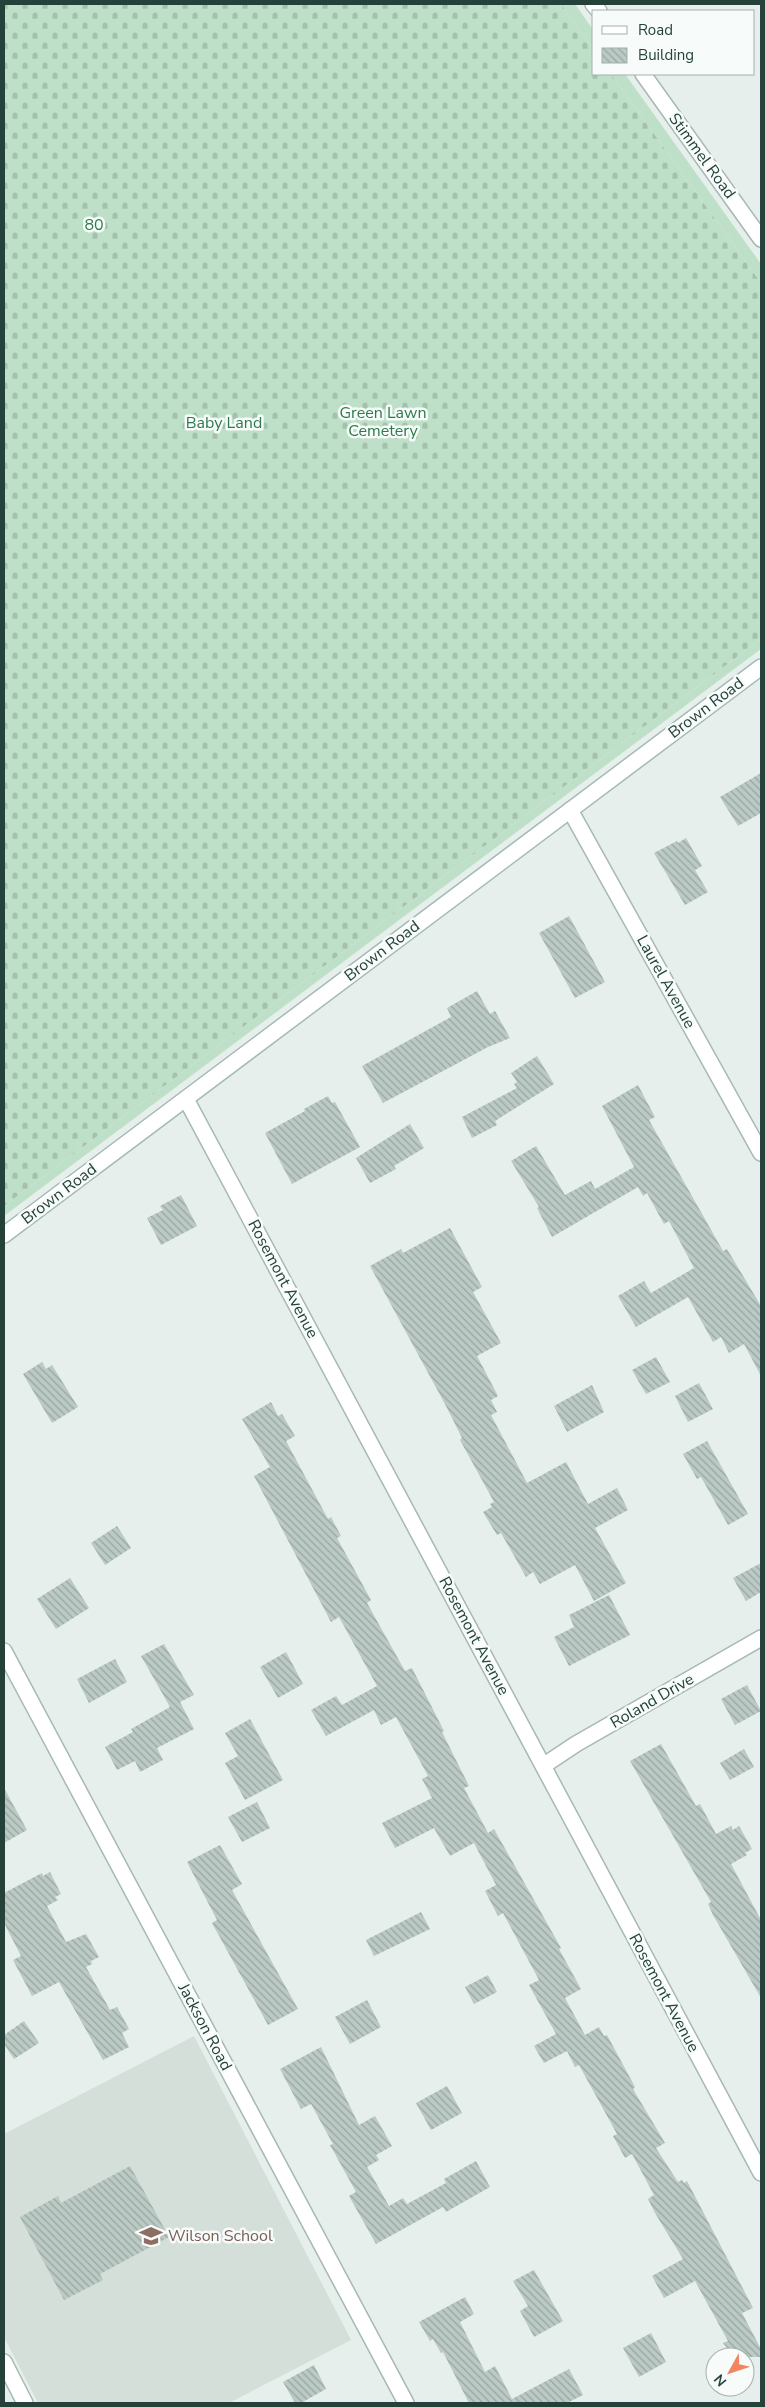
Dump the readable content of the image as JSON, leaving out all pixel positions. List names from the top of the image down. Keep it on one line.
{"streets":{"street":["Stimmel Road","Brown Road","Laurel Avenue","Rosemont Avenue","Roland Drive","Jackson Road"]},"crossings":[["Brown Road","Laurel Avenue"],["Brown Road","Rosemont Avenue"],["Rosemont Avenue","Roland Drive"]],"parks":["80","Green Lawn Cemetery","Baby Land"],"places":{"school or university":["Wilson School"]},"legend":["Road","Building"],"north":"bottom left"}
